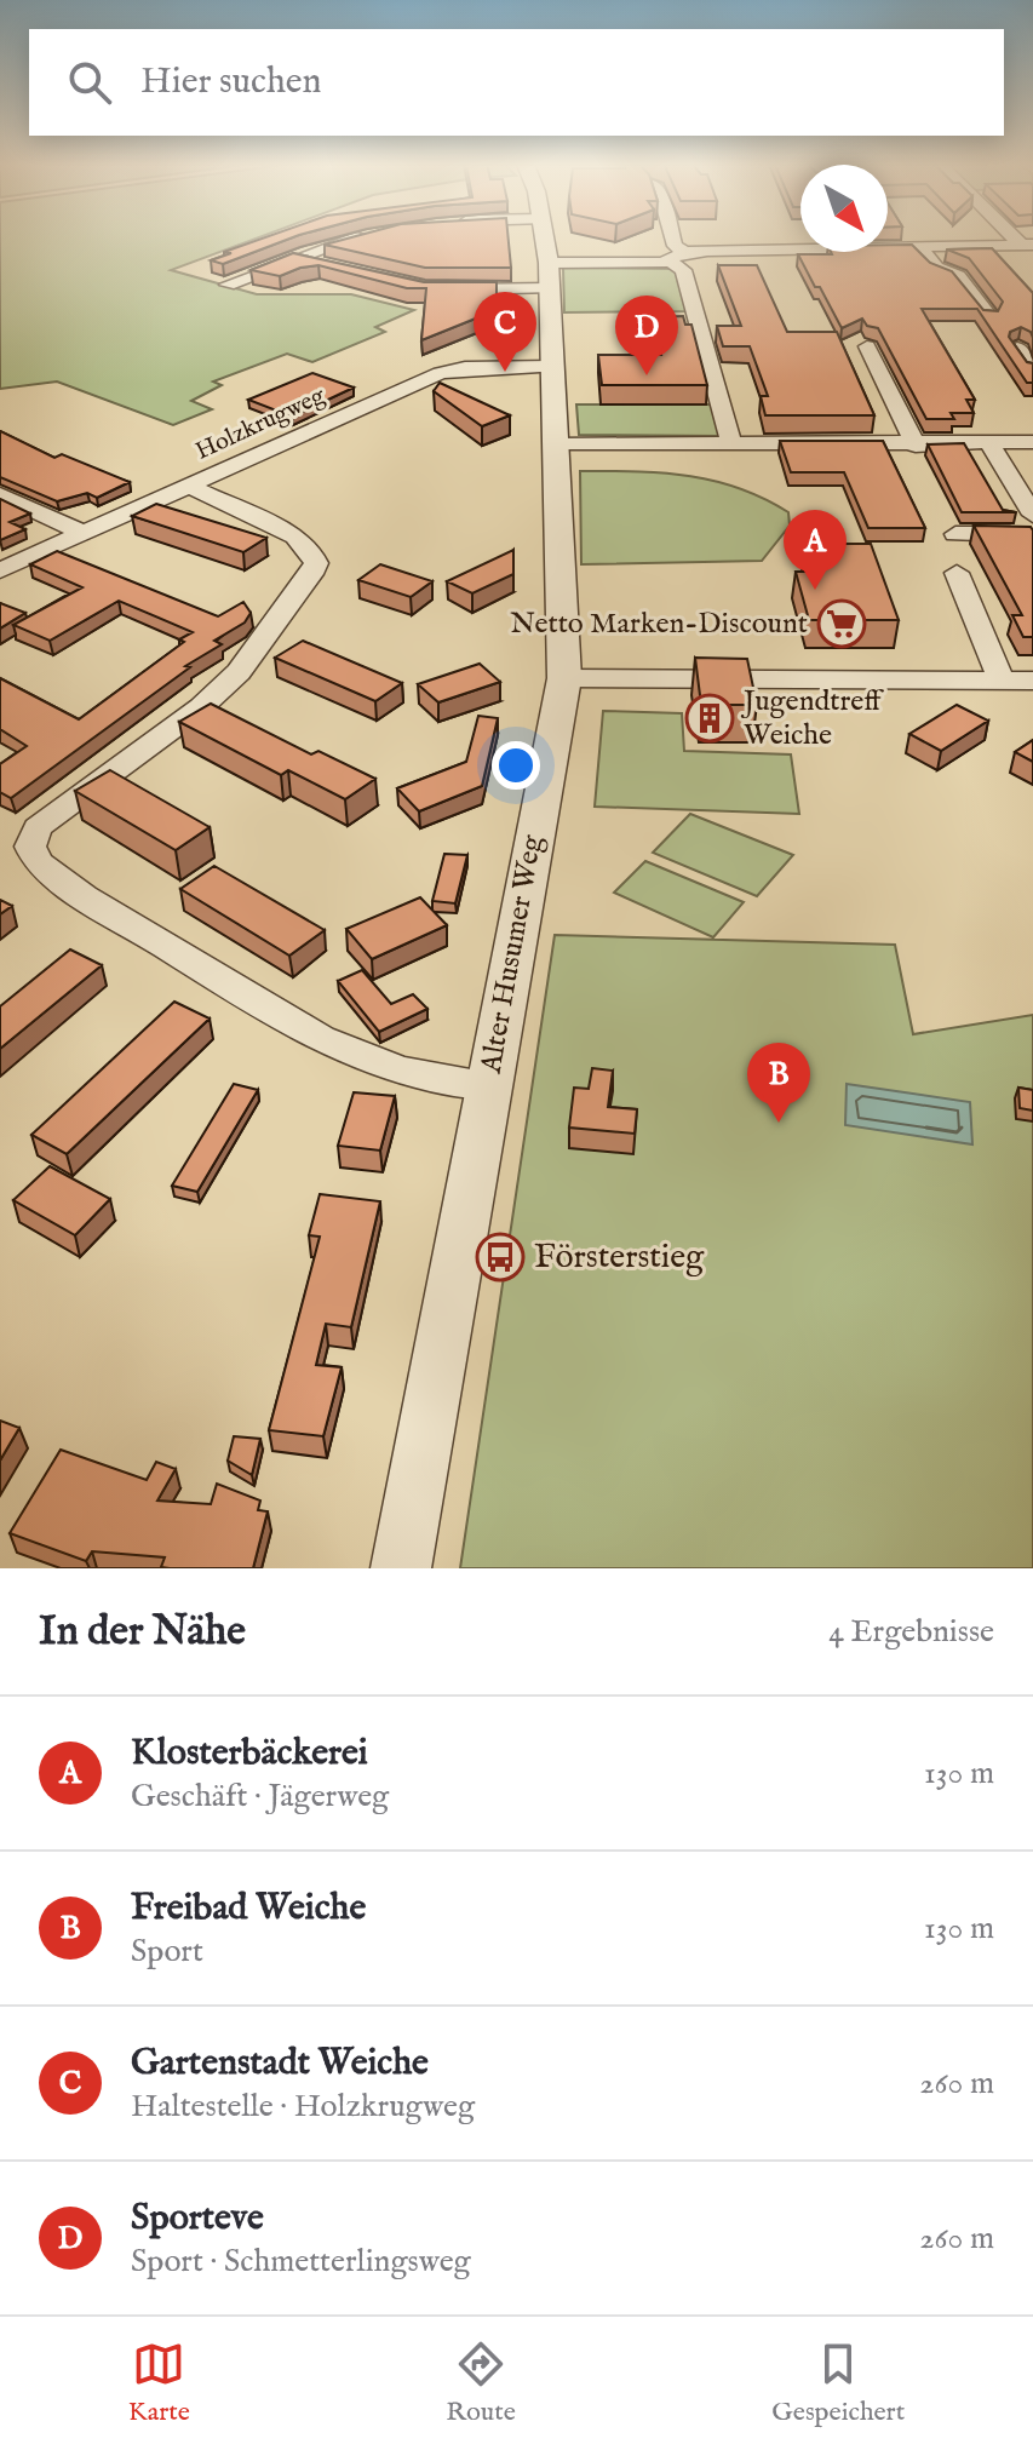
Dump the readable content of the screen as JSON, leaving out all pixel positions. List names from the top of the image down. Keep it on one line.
{"streets":{"street":["Holzkrugweg","Alter Husumer Weg"]},"crossings":[["Holzkrugweg","Alter Husumer Weg"]],"places":{"supermarket":["Netto Marken-Discount"],"building":["Jugendtreff Weiche"],"bus stop":["Försterstieg"]},"north":"bottom right","page":{"search":"Hier suchen","pins":["C","D","A","B"],"heading":["In der Nähe","4 Ergebnisse"],"list":[{"mark":"A","name":"Klosterbäckerei","note":"Geschäft · Jägerweg","value":"130 m"},{"mark":"B","name":"Freibad Weiche","note":"Sport","value":"130 m"},{"mark":"C","name":"Gartenstadt Weiche","note":"Haltestelle · Holzkrugweg","value":"260 m"},{"mark":"D","name":"Sporteve","note":"Sport · Schmetterlingsweg","value":"260 m"}],"nav":["Karte","Route","Gespeichert"]}}
